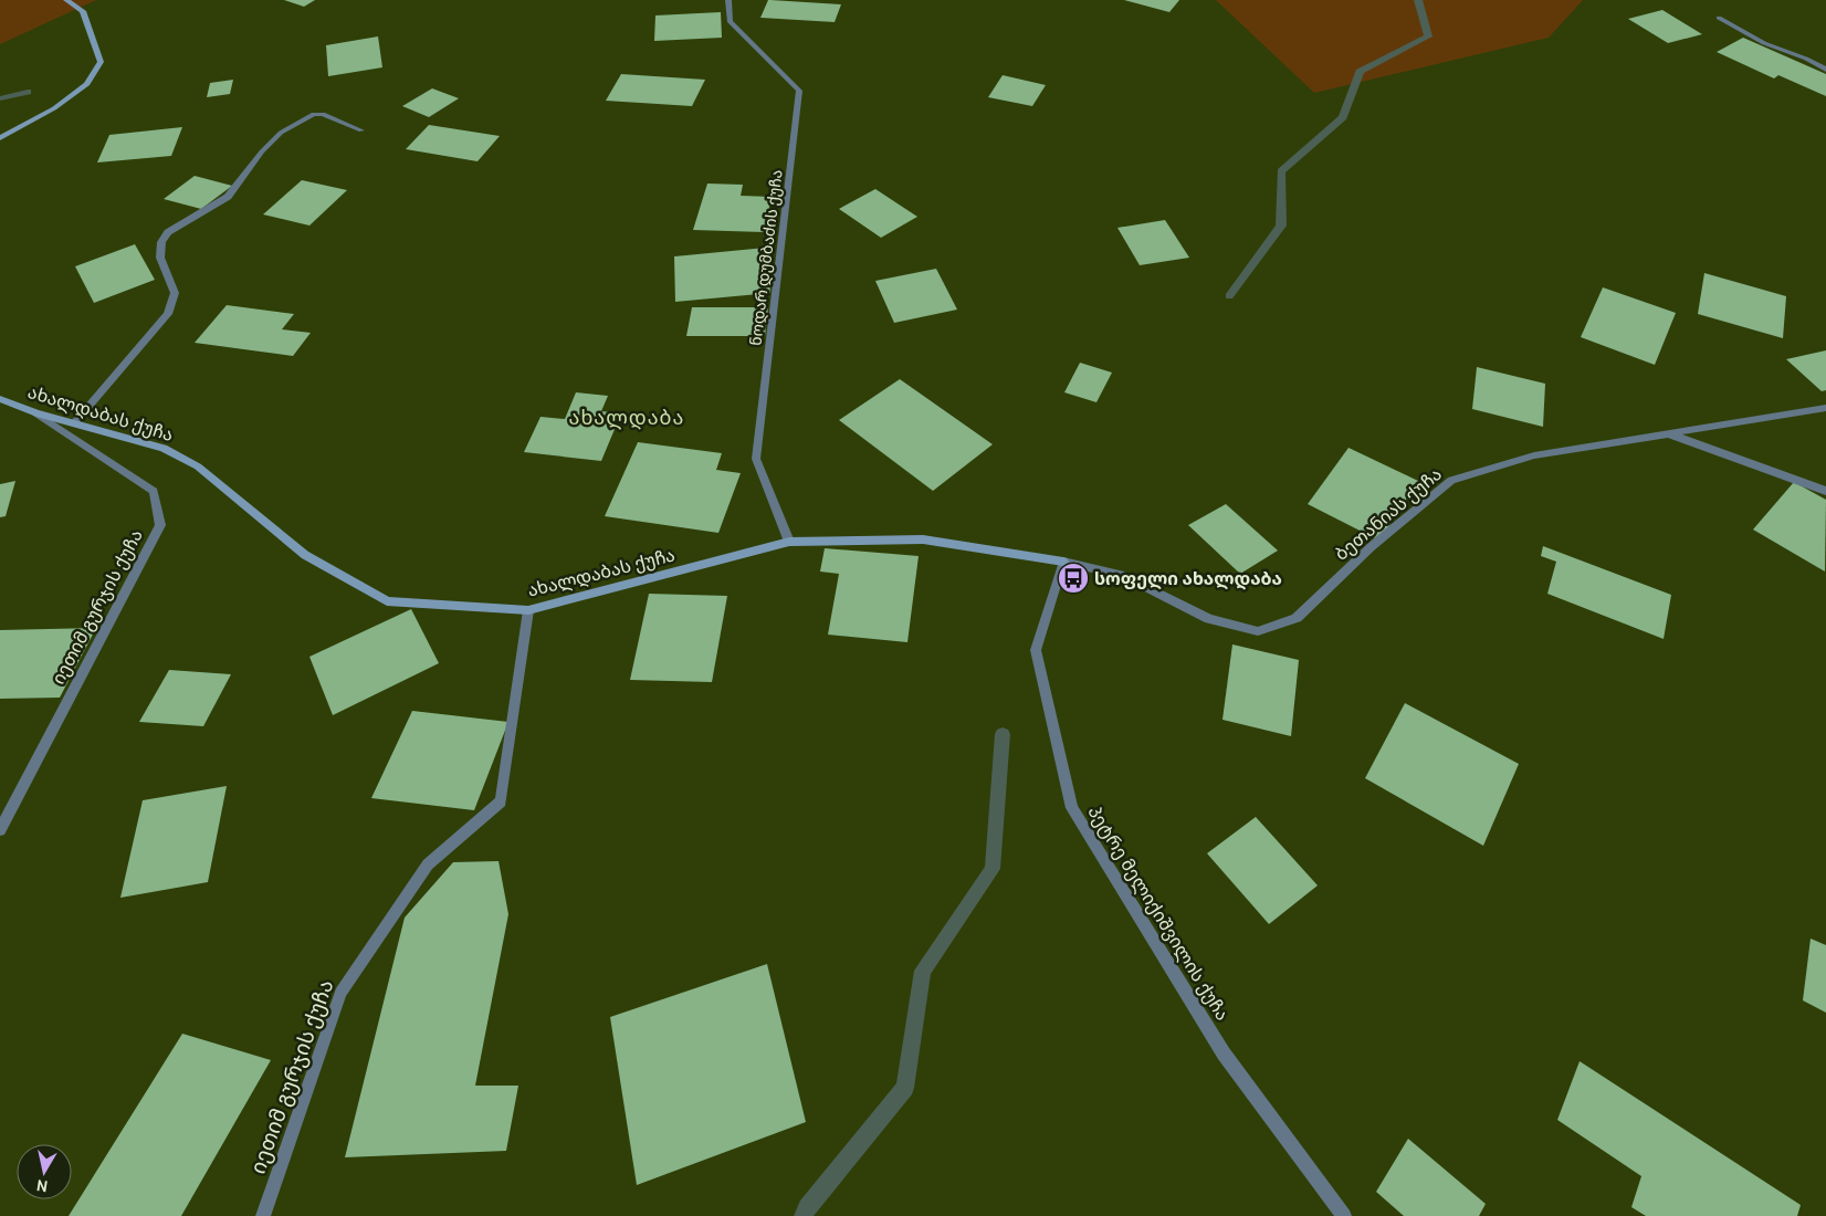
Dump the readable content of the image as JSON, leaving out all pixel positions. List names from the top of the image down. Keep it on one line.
{"streets":{"street":["ნოდარ დუმბაძის ქუჩა","ახალდაბას ქუჩა","ბეთანიას ქუჩა","იეთიმ გურჯის ქუჩა","პეტრე მელიქიშვილის ქუჩა"]},"crossings":[["ნოდარ დუმბაძის ქუჩა","ახალდაბას ქუჩა"],["ახალდაბას ქუჩა","ბეთანიას ქუჩა"],["ახალდაბას ქუჩა","იეთიმ გურჯის ქუჩა"],["ახალდაბას ქუჩა","პეტრე მელიქიშვილის ქუჩა"],["ბეთანიას ქუჩა","პეტრე მელიქიშვილის ქუჩა"]],"districts":["ახალდაბა"],"places":{"bus stop":["სოფელი ახალდაბა"]},"north":"bottom"}
